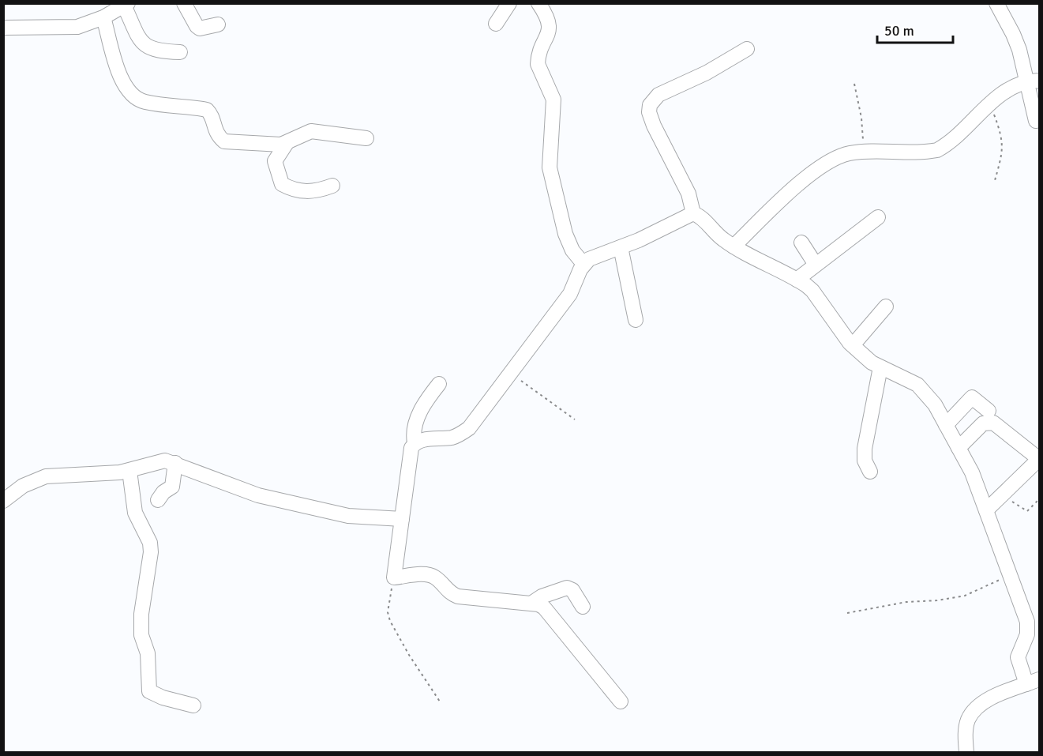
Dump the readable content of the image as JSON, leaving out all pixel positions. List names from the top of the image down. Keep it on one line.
{"scale_bar":"50 m"}
